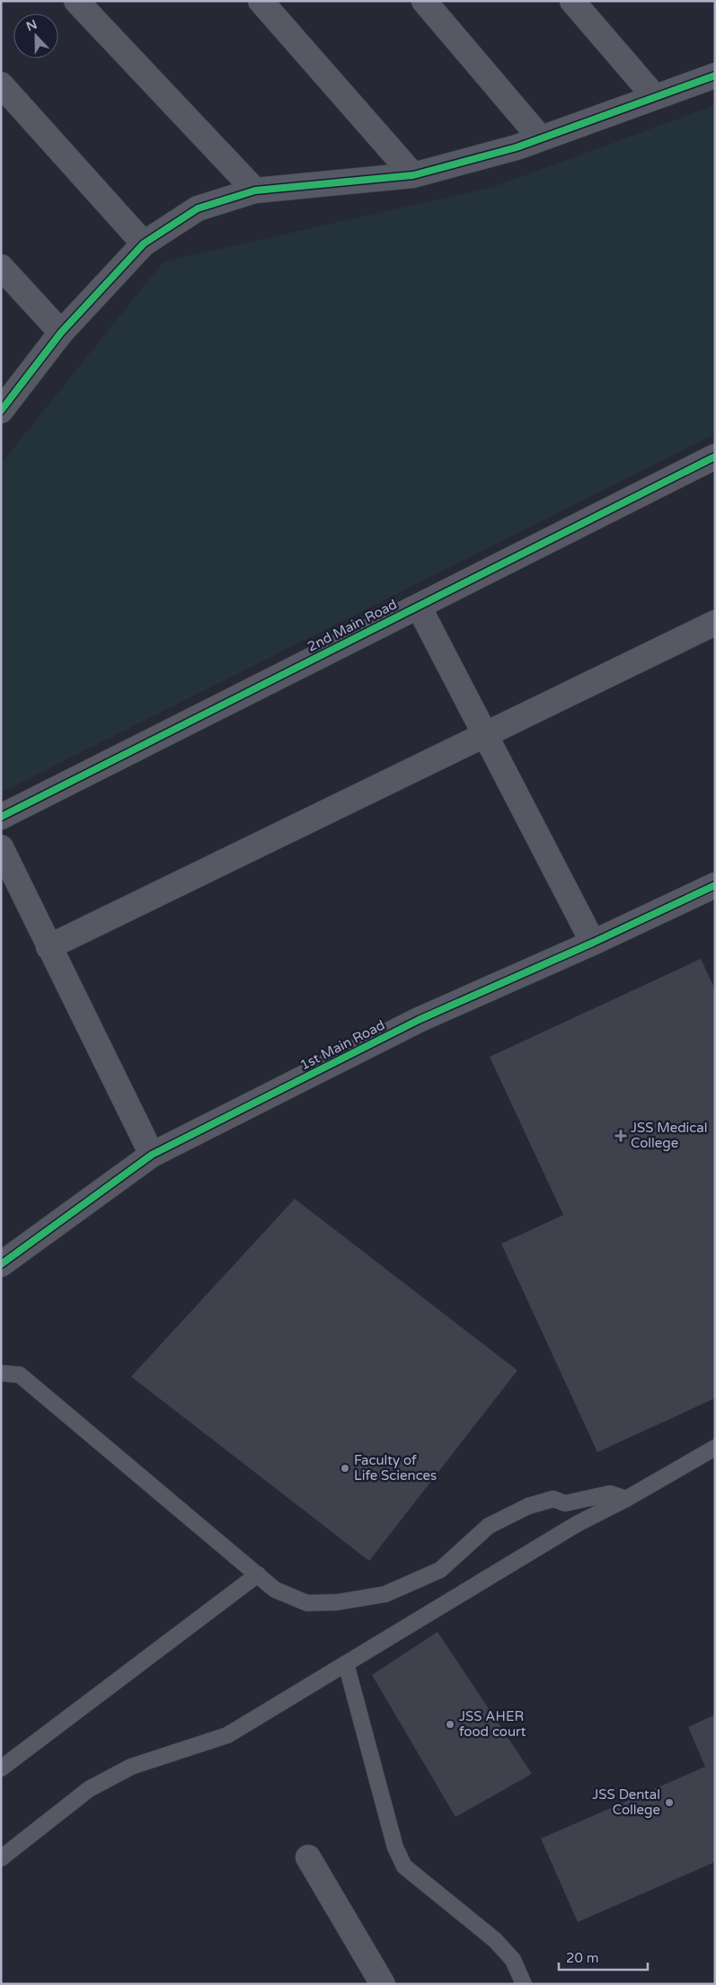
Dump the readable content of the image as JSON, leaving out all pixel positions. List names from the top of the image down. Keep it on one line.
{"streets":{"street":["2nd Main Road","1st Main Road"]},"places":{"health":["JSS Medical College"],"other":["Faculty of Life Sciences","JSS AHER food court","JSS Dental College"]},"scale_bar":"20 m","north":"top"}
